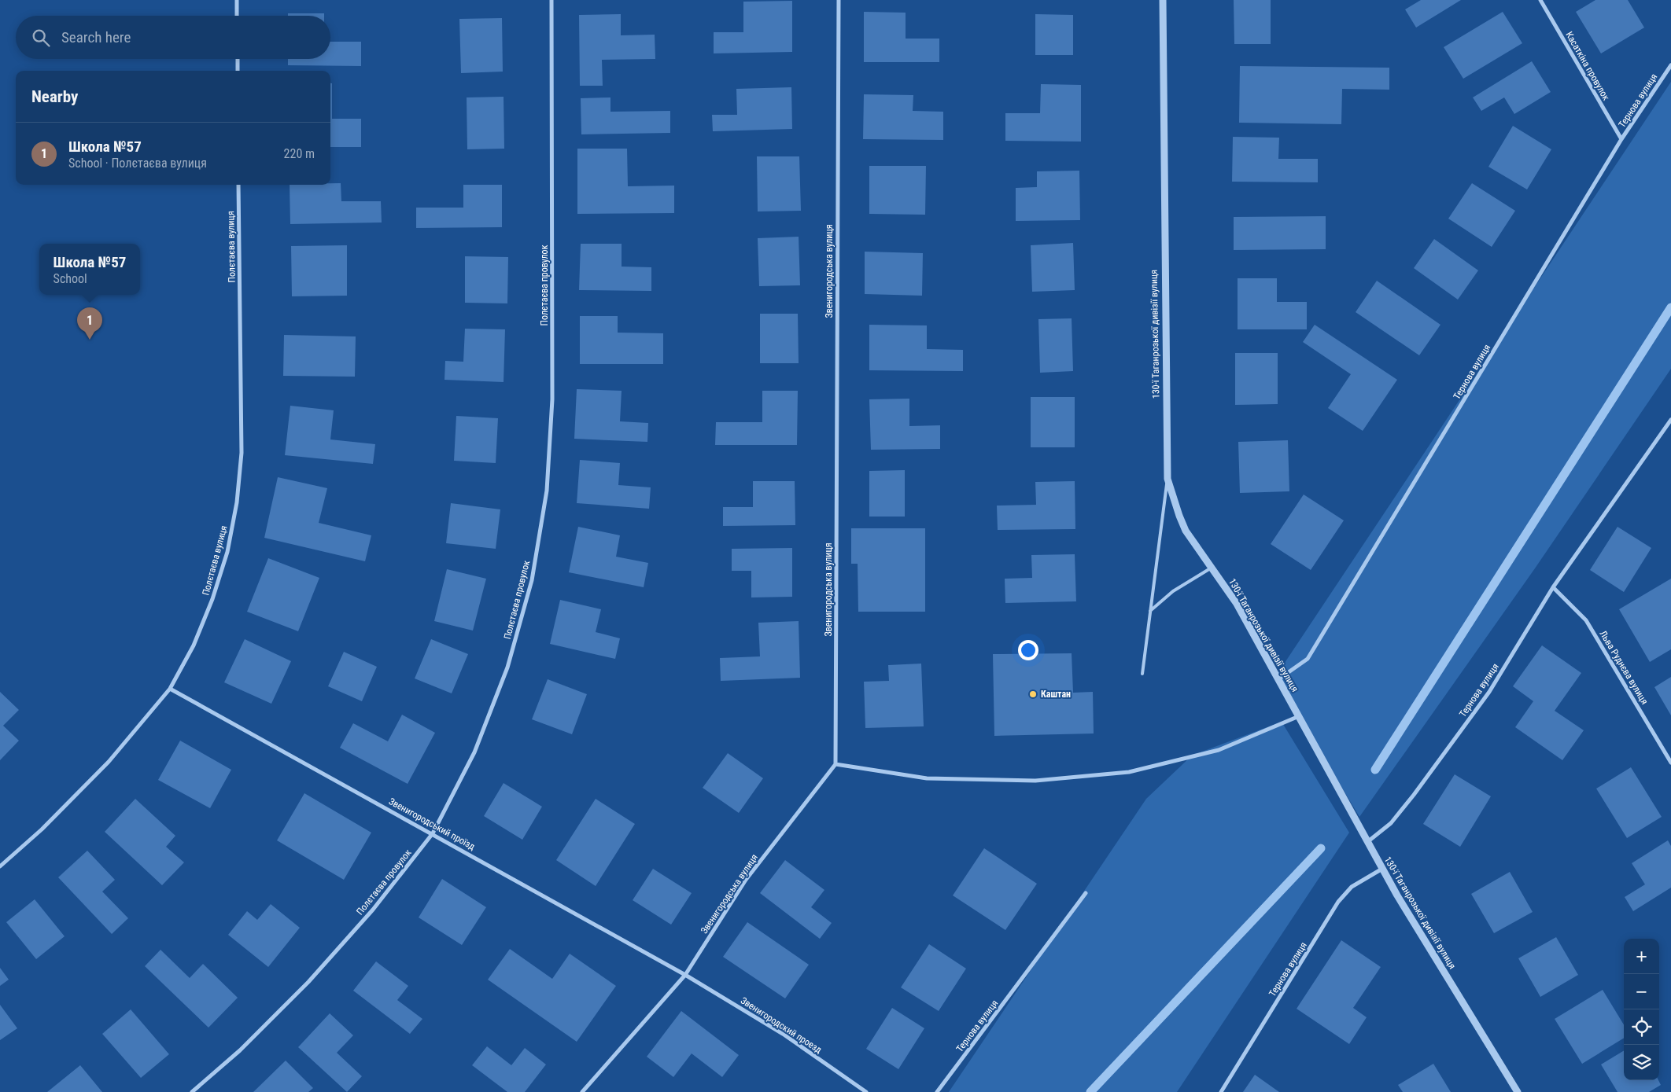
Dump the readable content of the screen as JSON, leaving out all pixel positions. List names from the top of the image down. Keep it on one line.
{"streets":{"street":["Касаткіна провулок","Тернова вулиця","Полєтаєва вулиця","Звенигородська вулиця","Полєтаєва провулок","130-ї Таганрозької дивізії вулиця","Льва Руднєва вулиця","Звенигородський проїзд","Звенигородский проезд"]},"crossings":[["Касаткіна провулок","Тернова вулиця"],["Тернова вулиця","130-ї Таганрозької дивізії вулиця"],["Тернова вулиця","Льва Руднєва вулиця"],["Полєтаєва вулиця","Звенигородський проїзд"],["Звенигородська вулиця","Звенигородський проїзд"],["Звенигородська вулиця","Звенигородский проезд"],["Полєтаєва провулок","Звенигородський проїзд"],["Звенигородський проїзд","Звенигородский проезд"]],"places":["Каштан"],"page":{"search":"Search here","heading":"Nearby","list":[{"mark":"1","name":"Школа №57","note":"School · Полєтаєва вулиця","value":"220 m"}],"popup":["Школа №57","School"],"pins":"1","map_buttons":["+","−"]}}
